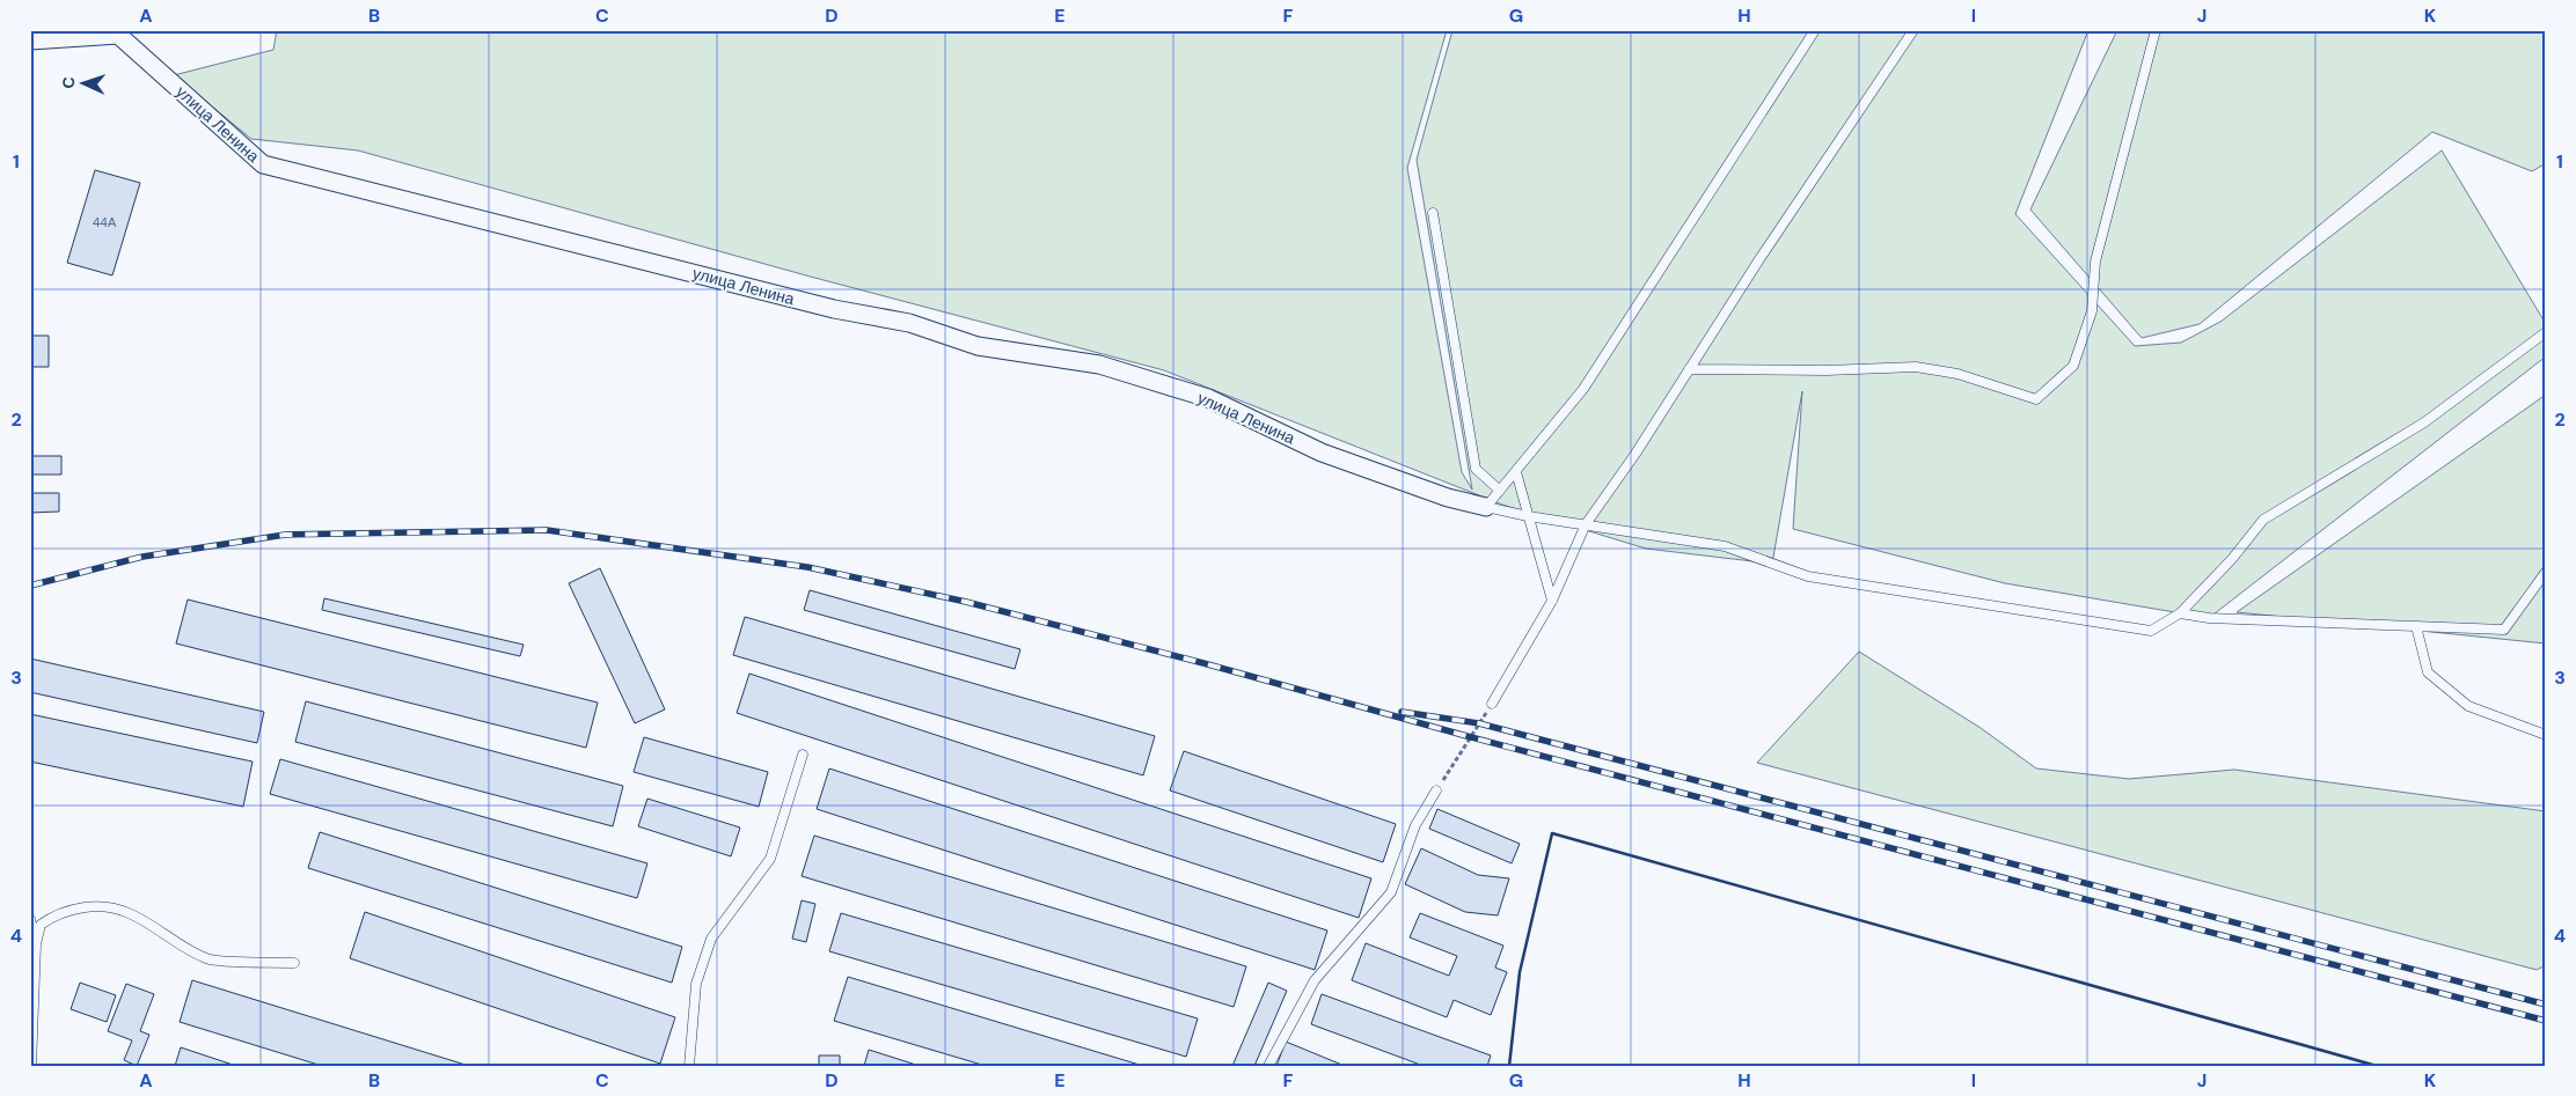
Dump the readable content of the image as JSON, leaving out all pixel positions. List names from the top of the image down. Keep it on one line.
{"streets":{"street":["улица Ленина"]},"house_numbers":["44А"],"north":"left","grid":{"columns":["A","B","C","D","E","F","G","H","I","J","K"],"rows":["1","2","3","4"]}}
